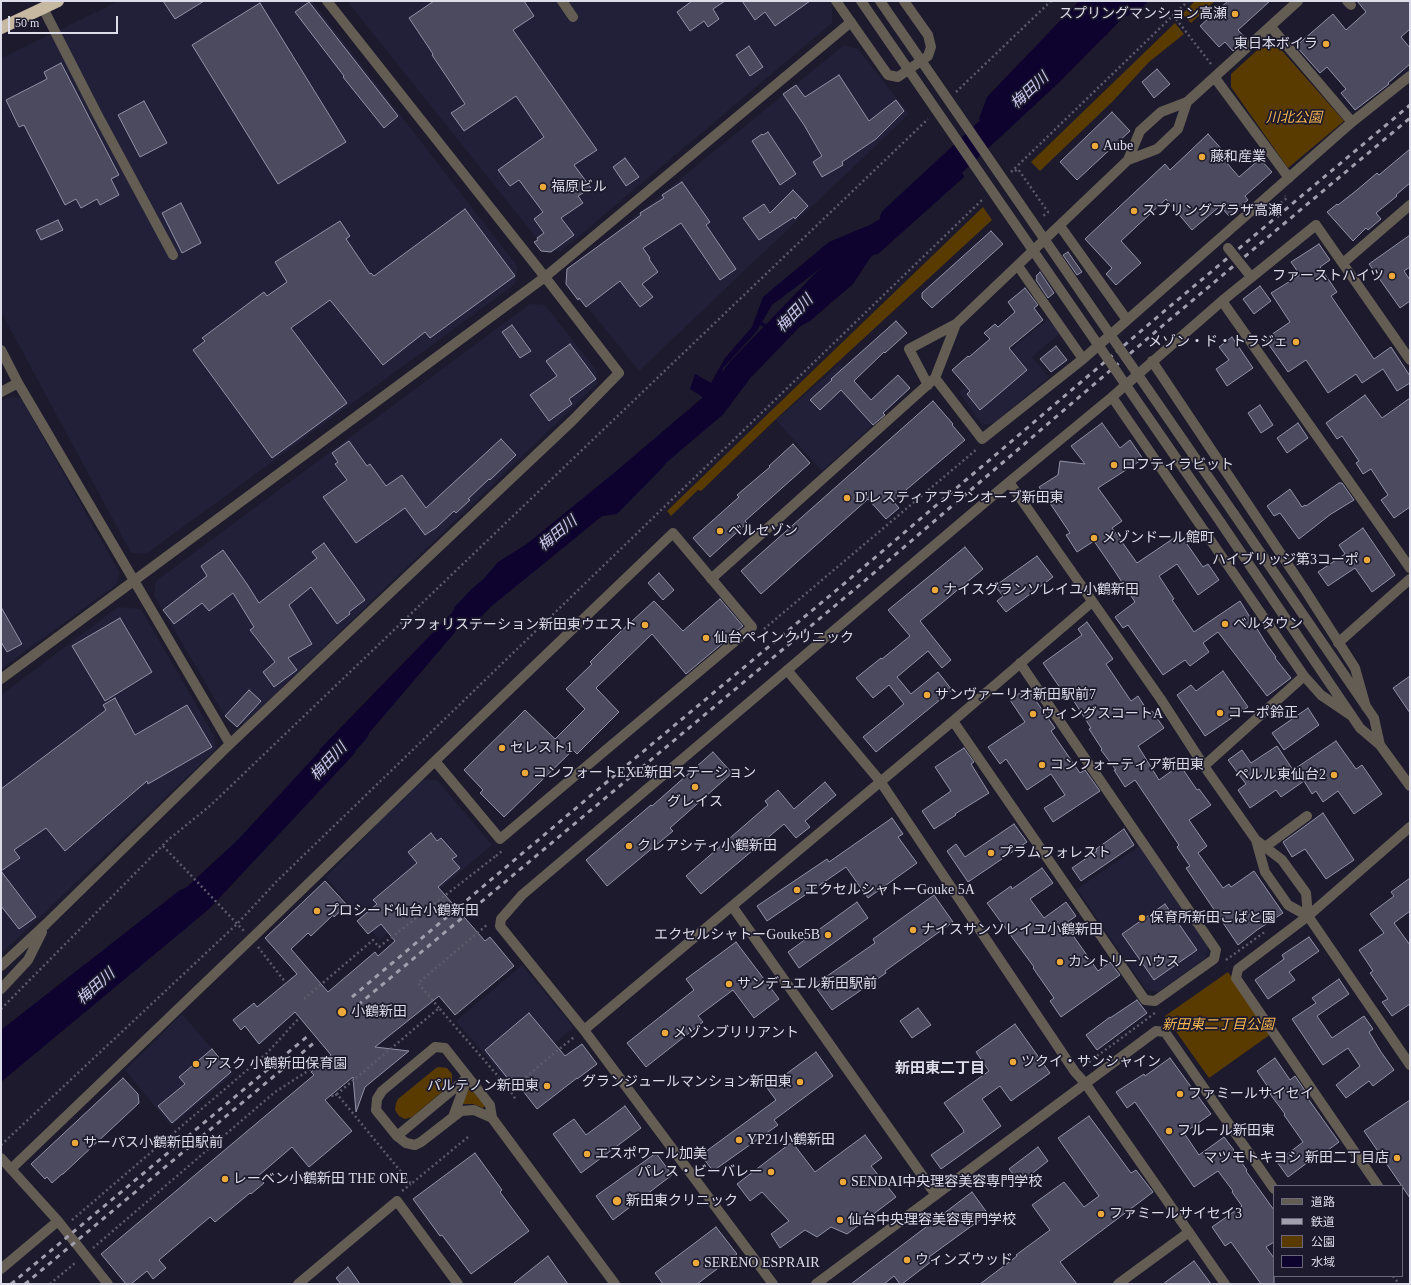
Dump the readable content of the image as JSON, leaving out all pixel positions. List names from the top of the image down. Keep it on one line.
{"districts":["新田東二丁目"],"water":["梅田川"],"parks":["川北公園","新田東二丁目公園"],"places":["スプリングマンション高瀬","東日本ボイラ","Aube","藤和産業","福原ビル","スプリングプラザ高瀬","ファーストハイツ","メゾン・ド・トラジェ","ロフティラビット","D'レスティアブランオーブ新田東","ベルセゾン","メゾンドール館町","ハイブリッジ第3コーポ","ナイスグランソレイユ小鶴新田","ベルタウン","アフォリステーション新田東ウエスト","仙台ペインクリニック","サンヴァーリオ新田駅前7","コーポ鈴正","ウィングスコートA","セレスト1","コンフォーティア新田東","コンフォートEXE新田ステーション","ペルル東仙台2","グレイス","クレアシティ小鶴新田","プラムフォレスト","エクセルシャトーGouke 5A","プロシード仙台小鶴新田","保育所新田こばと園","ナイスサンソレイユ小鶴新田","エクセルシャトーGouke5B","カントリーハウス","サンデュエル新田駅前","小鶴新田","メゾンブリリアント","ツクイ・サンシャイン","アスク 小鶴新田保育園","グランジュールマンション新田東","パルテノン新田東","ファミールサイセイ","フルール新田東","YP21小鶴新田","サーパス小鶴新田駅前","エスポワール加美","マツモトキヨシ 新田二丁目店","パレス・ビーバレー","レーベン小鶴新田 THE ONE","SENDAI中央理容美容専門学校","新田東クリニック","ファミールサイセイ3","仙台中央理容美容専門学校","ウィンズウッド","SERENO ESPRAIR"],"legend":["道路","鉄道","公園","水域"],"scale_bar":"50 m"}
